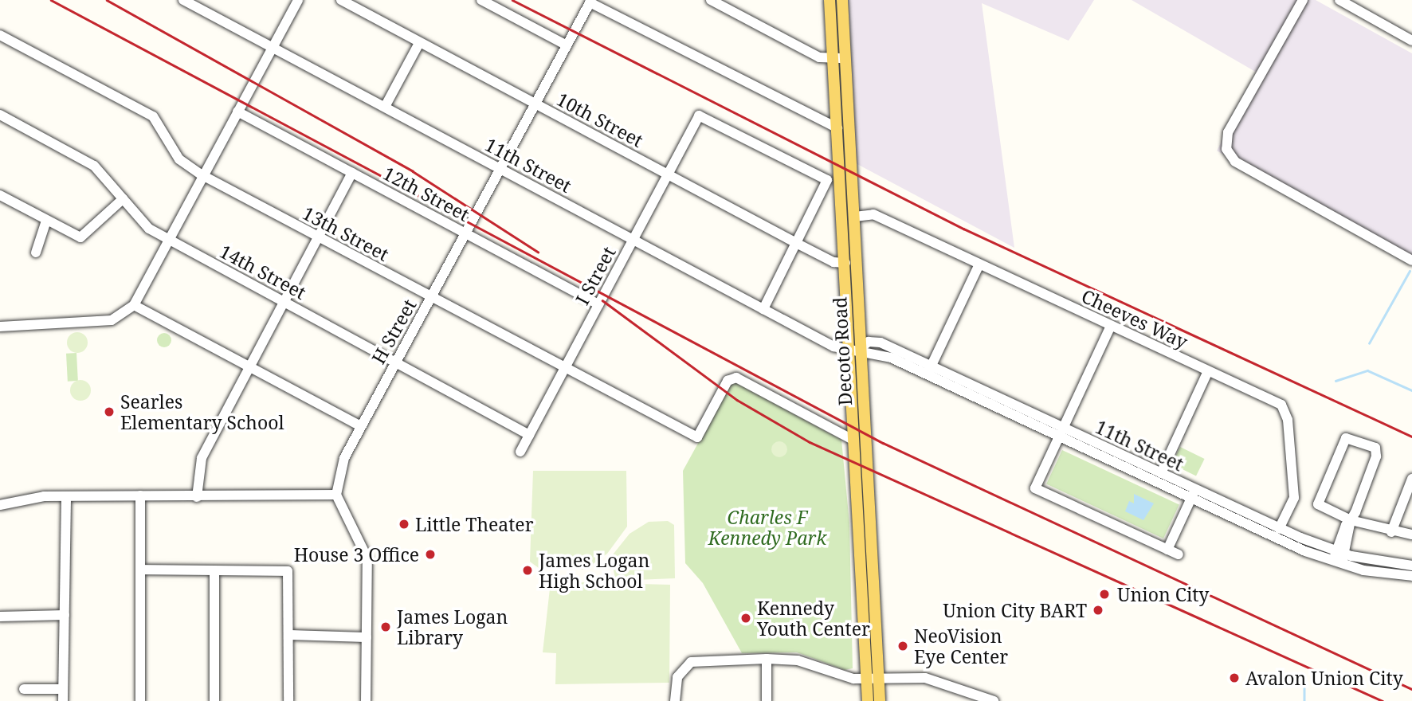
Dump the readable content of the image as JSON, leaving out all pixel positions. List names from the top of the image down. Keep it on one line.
{"streets":{"main road":["Decoto Road"],"street":["10th Street","11th Street","12th Street","13th Street","14th Street","I Street","Cheeves Way","H Street"]},"crossings":[["10th Street","I Street"],["10th Street","H Street"],["10th Street","Decoto Road"],["11th Street","I Street"],["11th Street","Cheeves Way"],["11th Street","H Street"],["11th Street","Decoto Road"],["12th Street","I Street"],["12th Street","H Street"],["13th Street","I Street"],["13th Street","H Street"],["13th Street","Decoto Road"],["14th Street","I Street"],["14th Street","H Street"],["Cheeves Way","Decoto Road"]],"parks":["Charles F Kennedy Park"],"places":["Searles Elementary School","Little Theater","House 3 Office","James Logan High School","Union City","Union City BART","Kennedy Youth Center","James Logan Library","NeoVision Eye Center","Avalon Union City"]}
